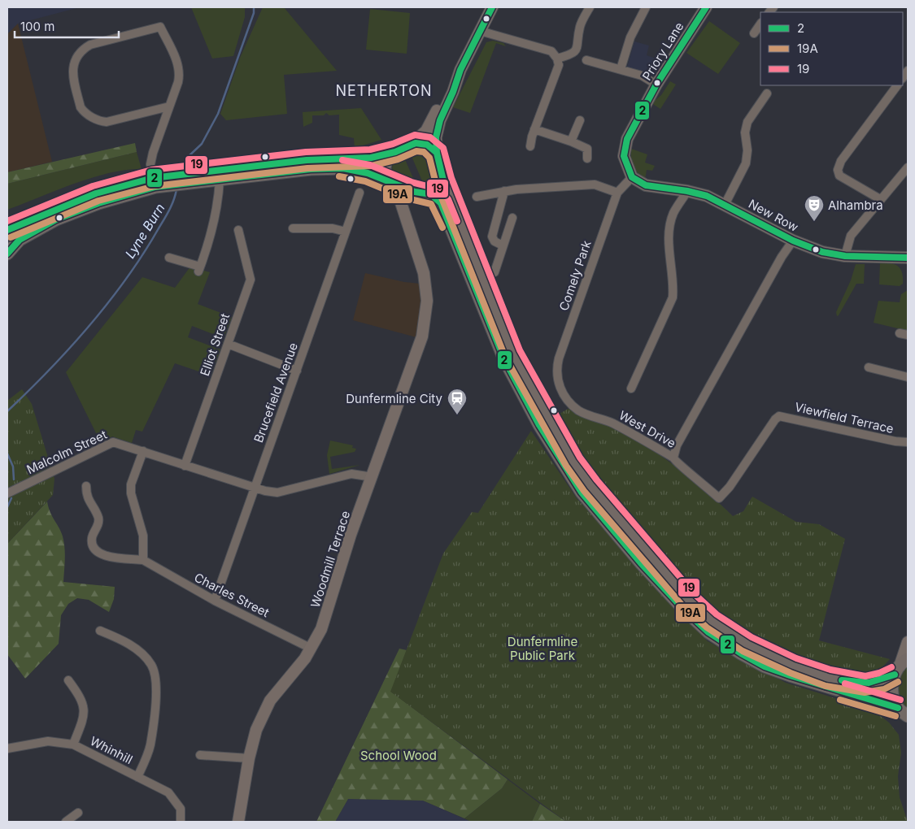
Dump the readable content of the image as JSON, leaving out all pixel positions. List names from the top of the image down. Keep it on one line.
{"streets":{"street":["Priory Lane","New Row","Comely Park","Elliot Street","Brucefield Avenue","Viewfield Terrace","West Drive","Malcolm Street","Woodmill Terrace","Charles Street","Whinhill"]},"crossings":[["Priory Lane","New Row"],["Priory Lane","Comely Park"],["New Row","Comely Park"],["Comely Park","West Drive"],["Elliot Street","Malcolm Street"],["Brucefield Avenue","Malcolm Street"],["Brucefield Avenue","Charles Street"],["Viewfield Terrace","West Drive"],["Malcolm Street","Woodmill Terrace"],["Woodmill Terrace","Charles Street"]],"districts":["NETHERTON"],"water":["Lyne Burn"],"parks":["Dunfermline Public Park","School Wood"],"places":{"theatre":["Alhambra"],"station":["Dunfermline City"]},"lines":["transit line 2","transit line 19","transit line 19A"],"legend":["2","19A","19"],"scale_bar":"100 m"}
